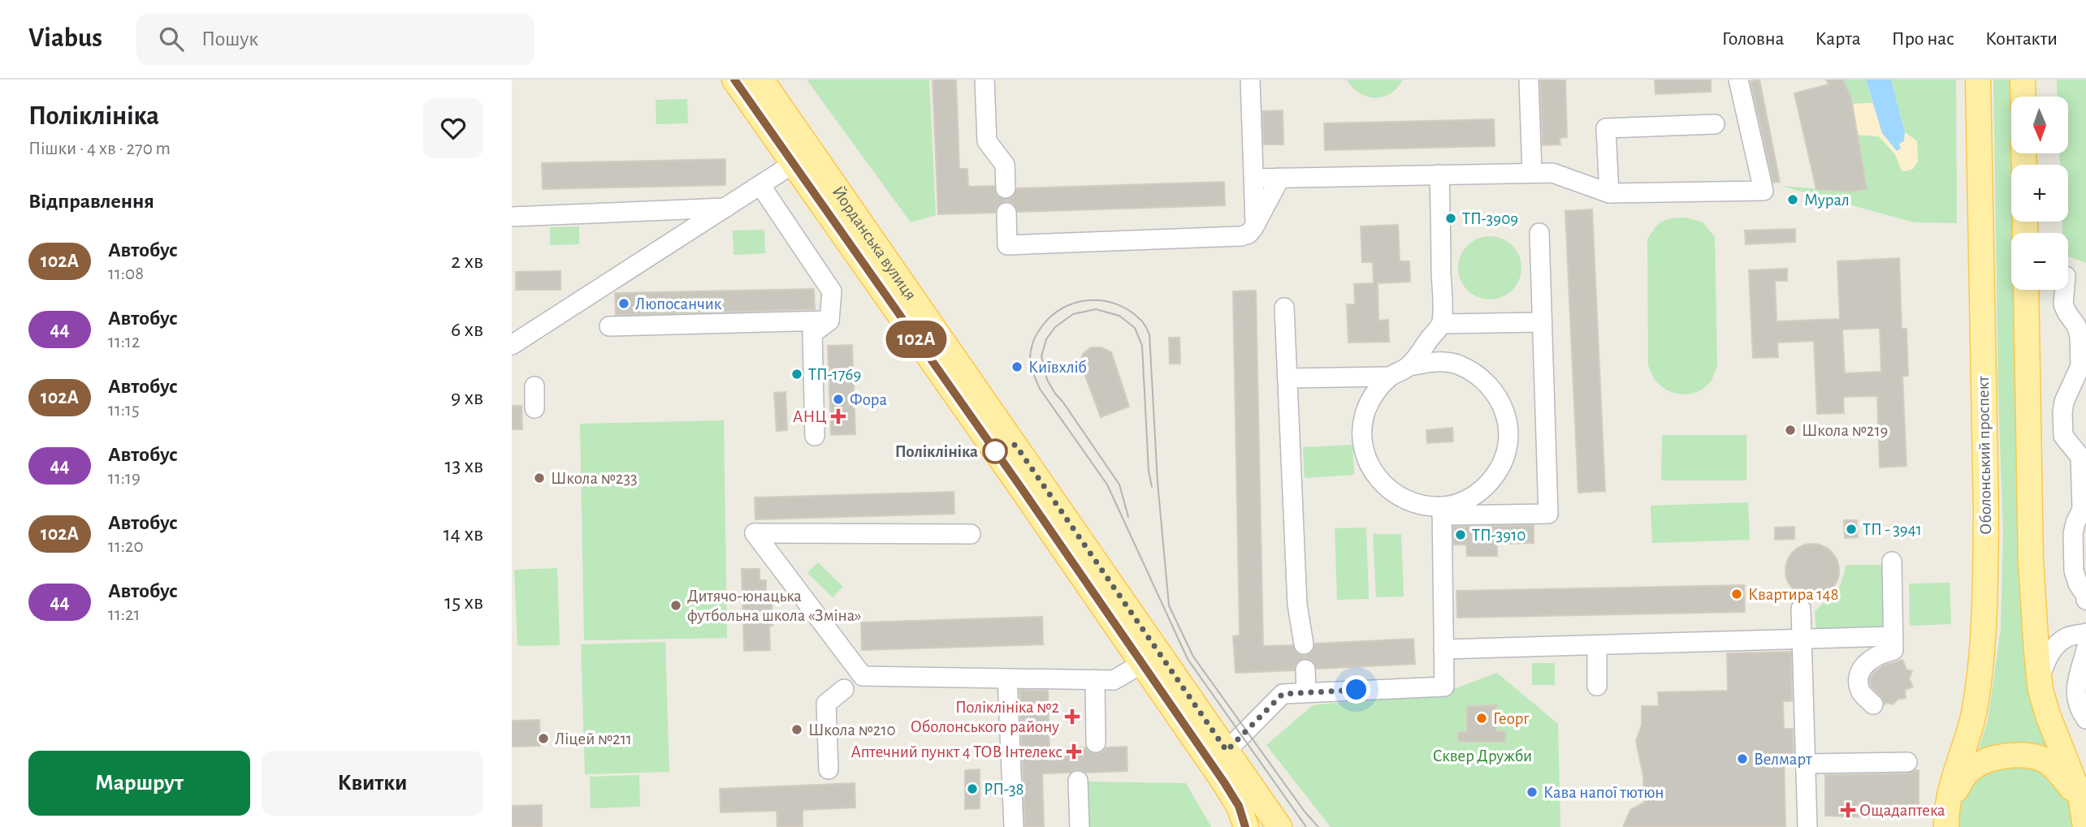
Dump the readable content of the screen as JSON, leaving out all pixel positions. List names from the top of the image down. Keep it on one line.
{"streets":{"main road":["Йорданська вулиця","Оболонський проспект"]},"parks":["Сквер Дружби"],"places":{"other":["Мурал","ТП-3909","Люпосанчик","Київхліб","ТП-1769","Фора","Школа №219","Поліклініка","Школа №233","ТП - 3941","ТП-3910","Квартира 148","Дитячо-юнацька футбольна школа «Зміна»","Георг","Школа №210","Ліцей №211","Велмарт","РП-38","Кава напої тютюн"],"health":["АНЦ","Поліклініка №2 Оболонського району","Аптечний пункт 4 ТОВ Інтелекс","Ощадаптека"]},"lines":["bus line 102А"],"north":"bottom","page":{"header":"Viabus","search":"Пошук","nav":["Головна","Карта","Про нас","Контакти"],"heading":[["Поліклініка","Пішки · 4 хв · 270 m"],"Відправлення"],"on_map":"102А","map_buttons":["+","−"],"list":[{"mark":"102А","name":"Автобус","note":"11:08","value":"2 хв"},{"mark":"44","name":"Автобус","note":"11:12","value":"6 хв"},{"mark":"102А","name":"Автобус","note":"11:15","value":"9 хв"},{"mark":"44","name":"Автобус","note":"11:19","value":"13 хв"},{"mark":"102А","name":"Автобус","note":"11:20","value":"14 хв"},{"mark":"44","name":"Автобус","note":"11:21","value":"15 хв"}],"buttons":["Маршрут","Квитки"]}}
